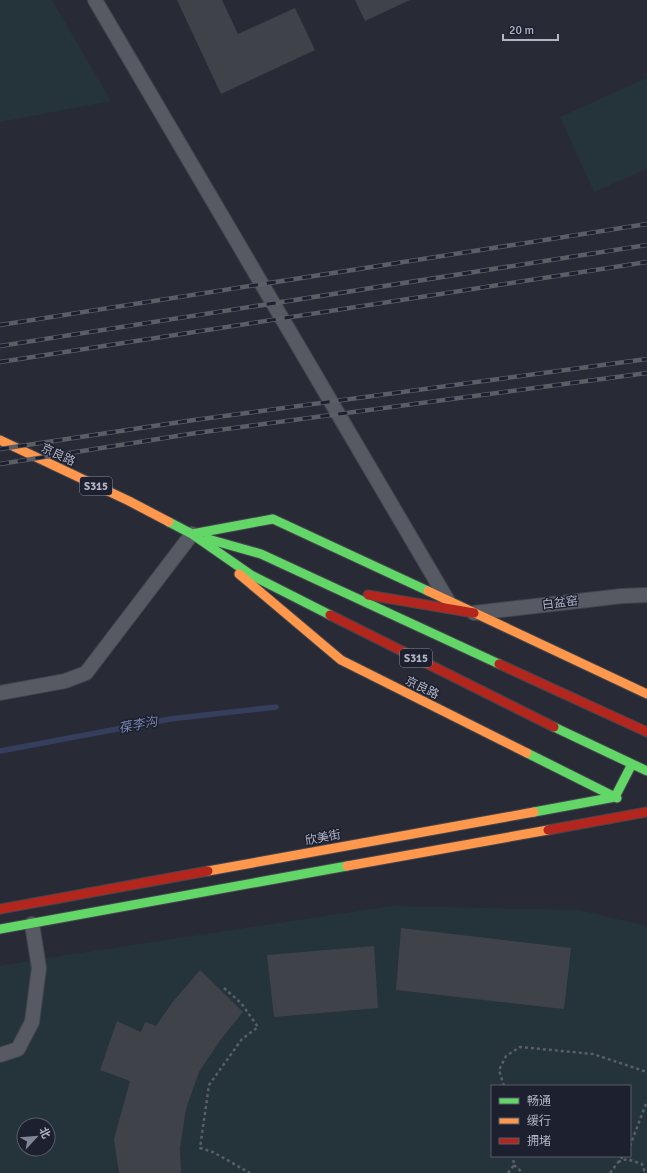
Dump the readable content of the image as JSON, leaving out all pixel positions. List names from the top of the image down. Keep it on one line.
{"streets":{"street":["京良路","S315","白盆窑","欣美街"]},"crossings":[["京良路","欣美街"]],"water":["葆李沟"],"legend":["畅通","缓行","拥堵"],"scale_bar":"20 m","north":"top right"}
